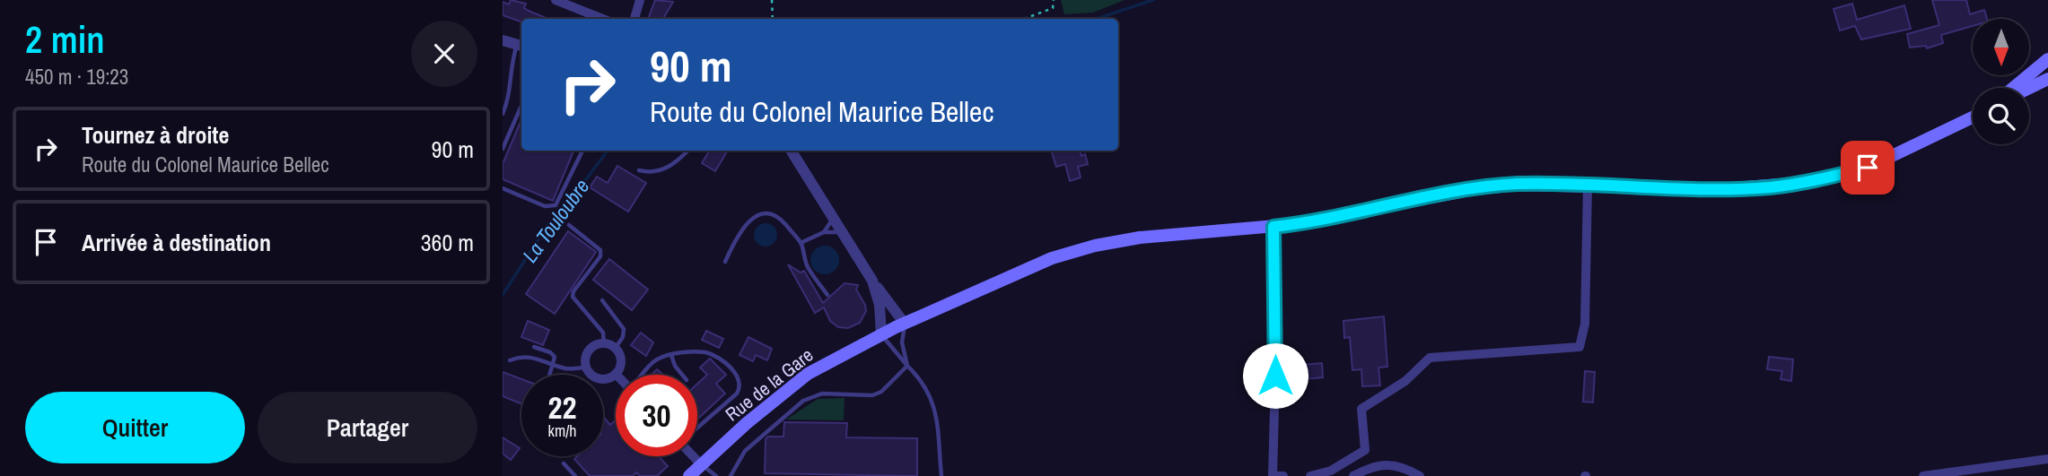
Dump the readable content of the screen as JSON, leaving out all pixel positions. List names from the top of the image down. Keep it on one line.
{"streets":{"main road":["Rue de la Gare"]},"water":["La Touloubre"],"north":"bottom","page":{"heading":["2 min","450 m · 19:23"],"turn":["90 m","Route du Colonel Maurice Bellec"],"list":[{"name":"Tournez à droite","note":"Route du Colonel Maurice Bellec","value":"90 m"},{"name":"Arrivée à destination","value":"360 m"}],"speed":"22 km/h","limit":"30","buttons":["Quitter","Partager"]}}
